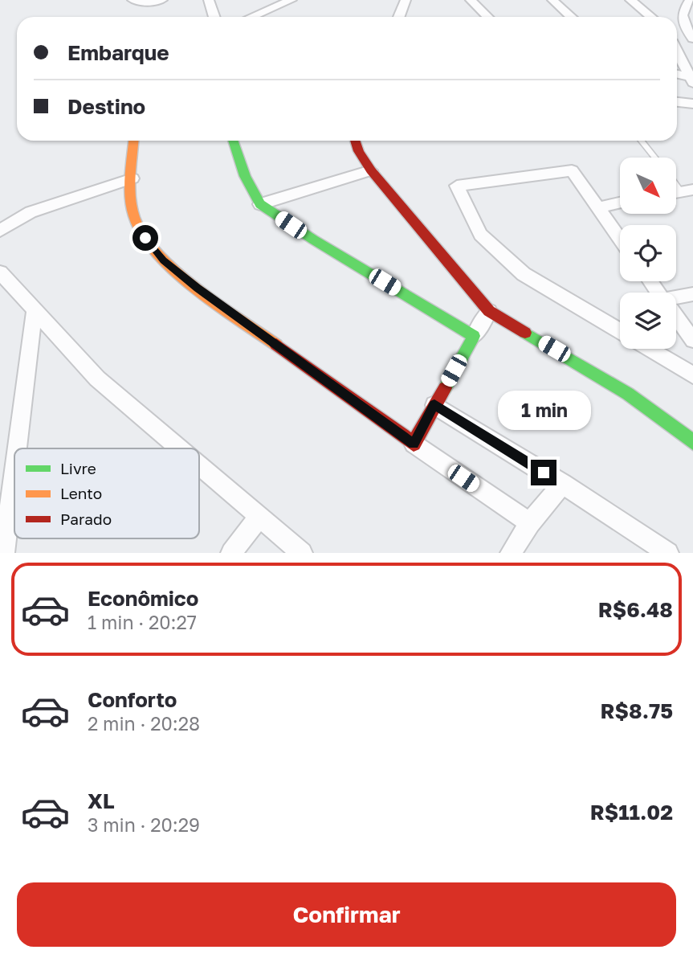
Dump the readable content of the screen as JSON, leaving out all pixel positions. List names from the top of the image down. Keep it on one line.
{"legend":["Livre","Lento","Parado"],"north":"bottom right","page":{"banner":["Embarque","Destino"],"bubble":"1 min","list":[{"name":"Econômico","note":"1 min · 20:27","value":"R$6.48"},{"name":"Conforto","note":"2 min · 20:28","value":"R$8.75"},{"name":"XL","note":"3 min · 20:29","value":"R$11.02"}],"buttons":"Confirmar"}}
